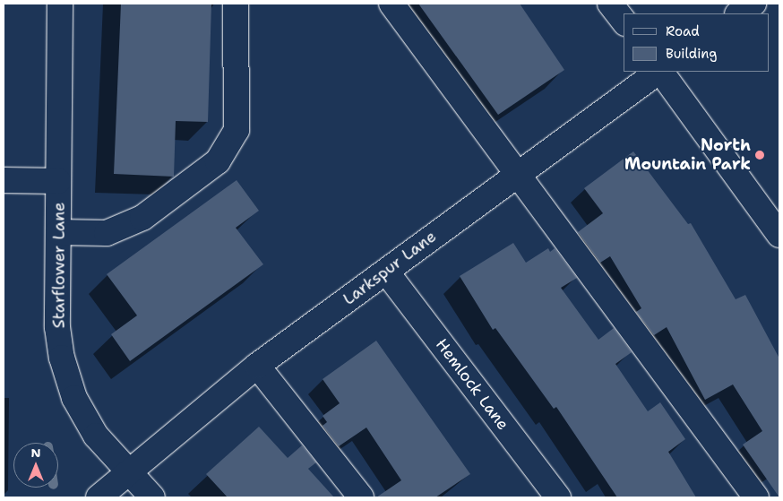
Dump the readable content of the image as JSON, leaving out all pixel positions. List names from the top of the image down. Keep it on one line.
{"streets":{"street":["Starflower Lane","Larkspur Lane","Hemlock Lane"]},"crossings":[["Starflower Lane","Larkspur Lane"],["Larkspur Lane","Hemlock Lane"]],"places":["North Mountain Park"],"legend":["Road","Building"],"north":"top"}
